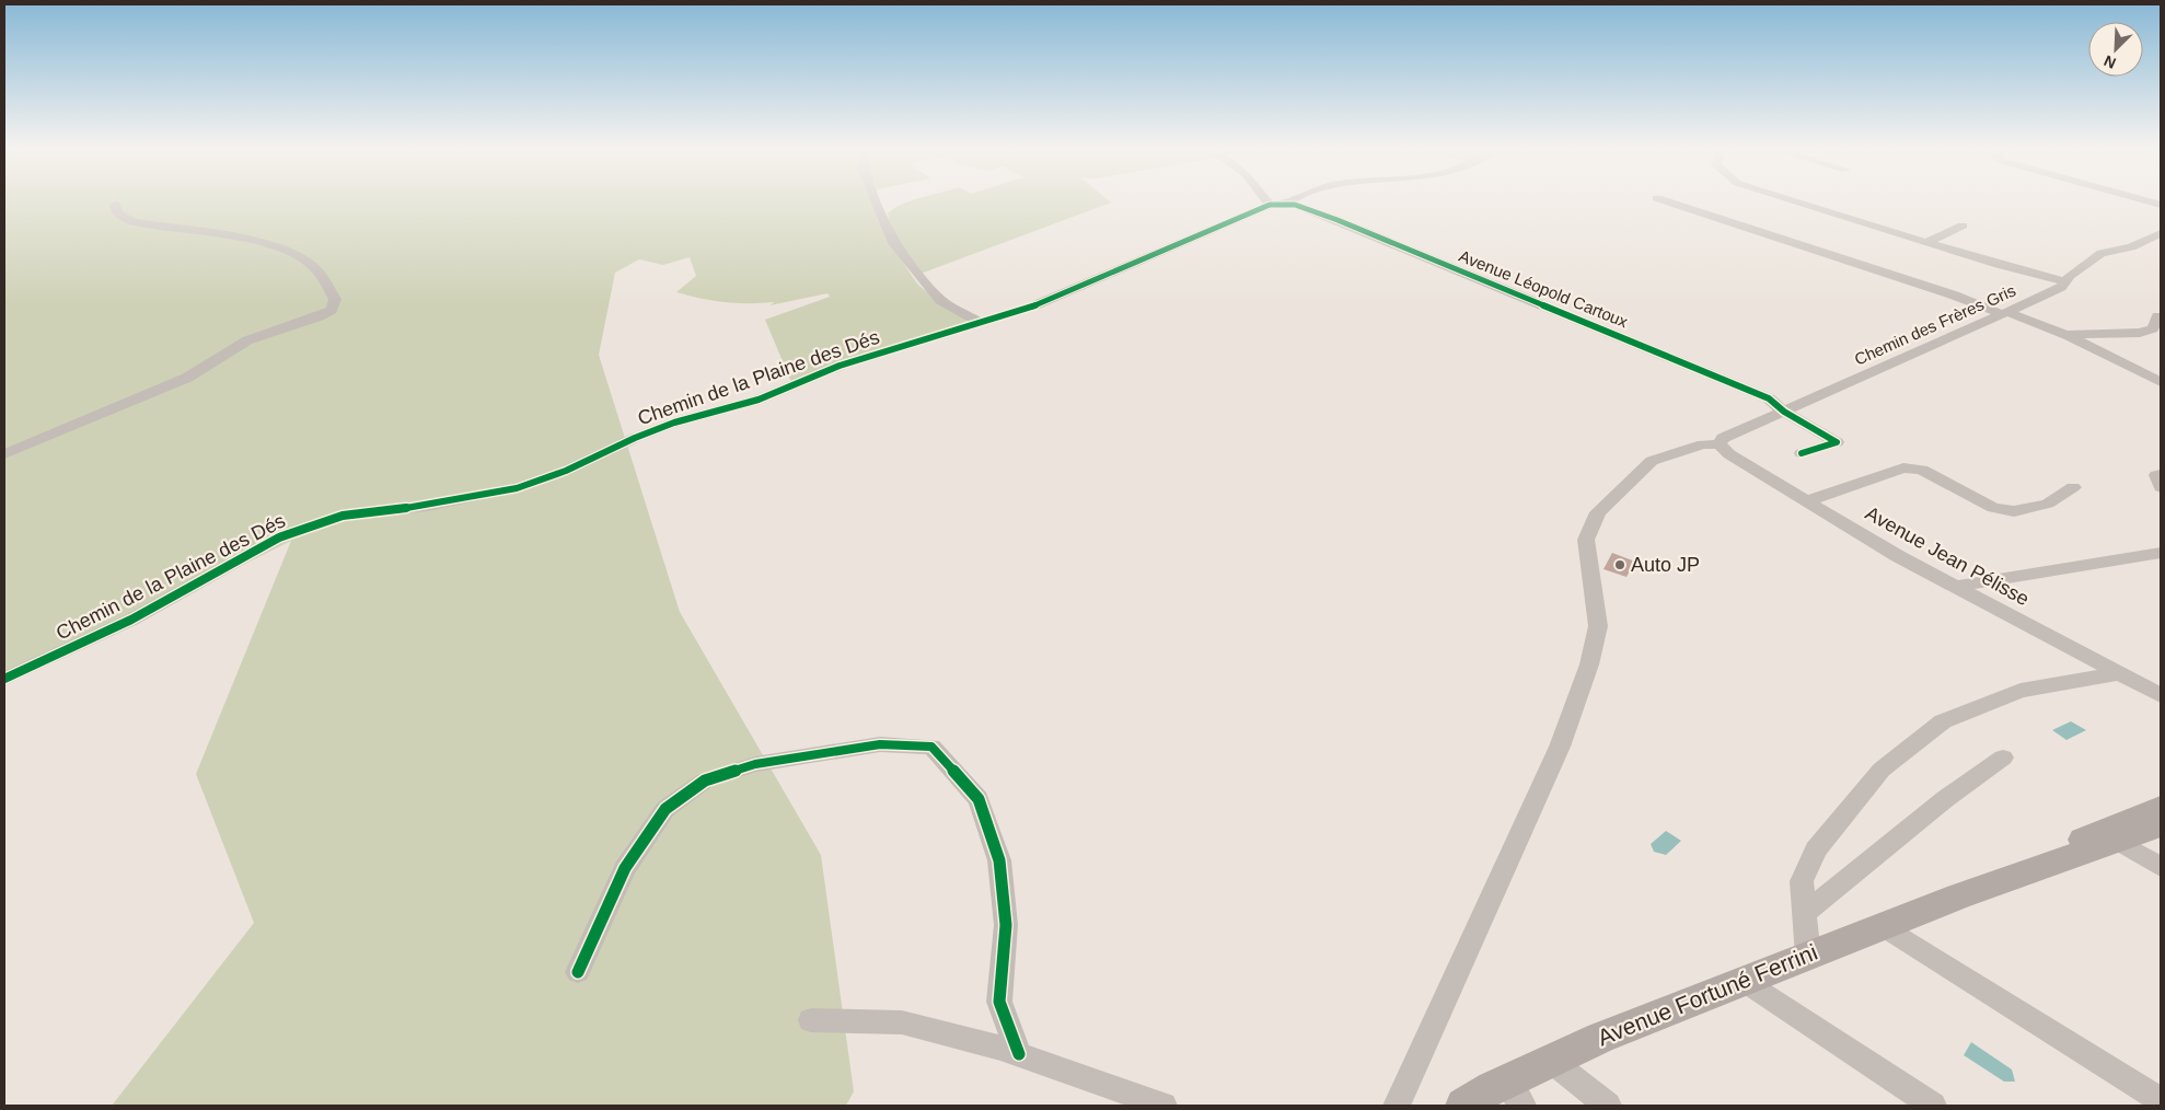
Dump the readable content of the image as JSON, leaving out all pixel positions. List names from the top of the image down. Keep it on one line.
{"streets":{"main road":["Avenue Fortuné Ferrini"],"street":["Avenue Léopold Cartoux","Chemin des Frères Gris","Chemin de la Plaine des Dés","Avenue Jean Pélisse"]},"crossings":[["Avenue Léopold Cartoux","Chemin des Frères Gris"],["Avenue Léopold Cartoux","Chemin de la Plaine des Dés"],["Chemin des Frères Gris","Avenue Jean Pélisse"]],"places":["Auto JP"],"north":"bottom left"}
